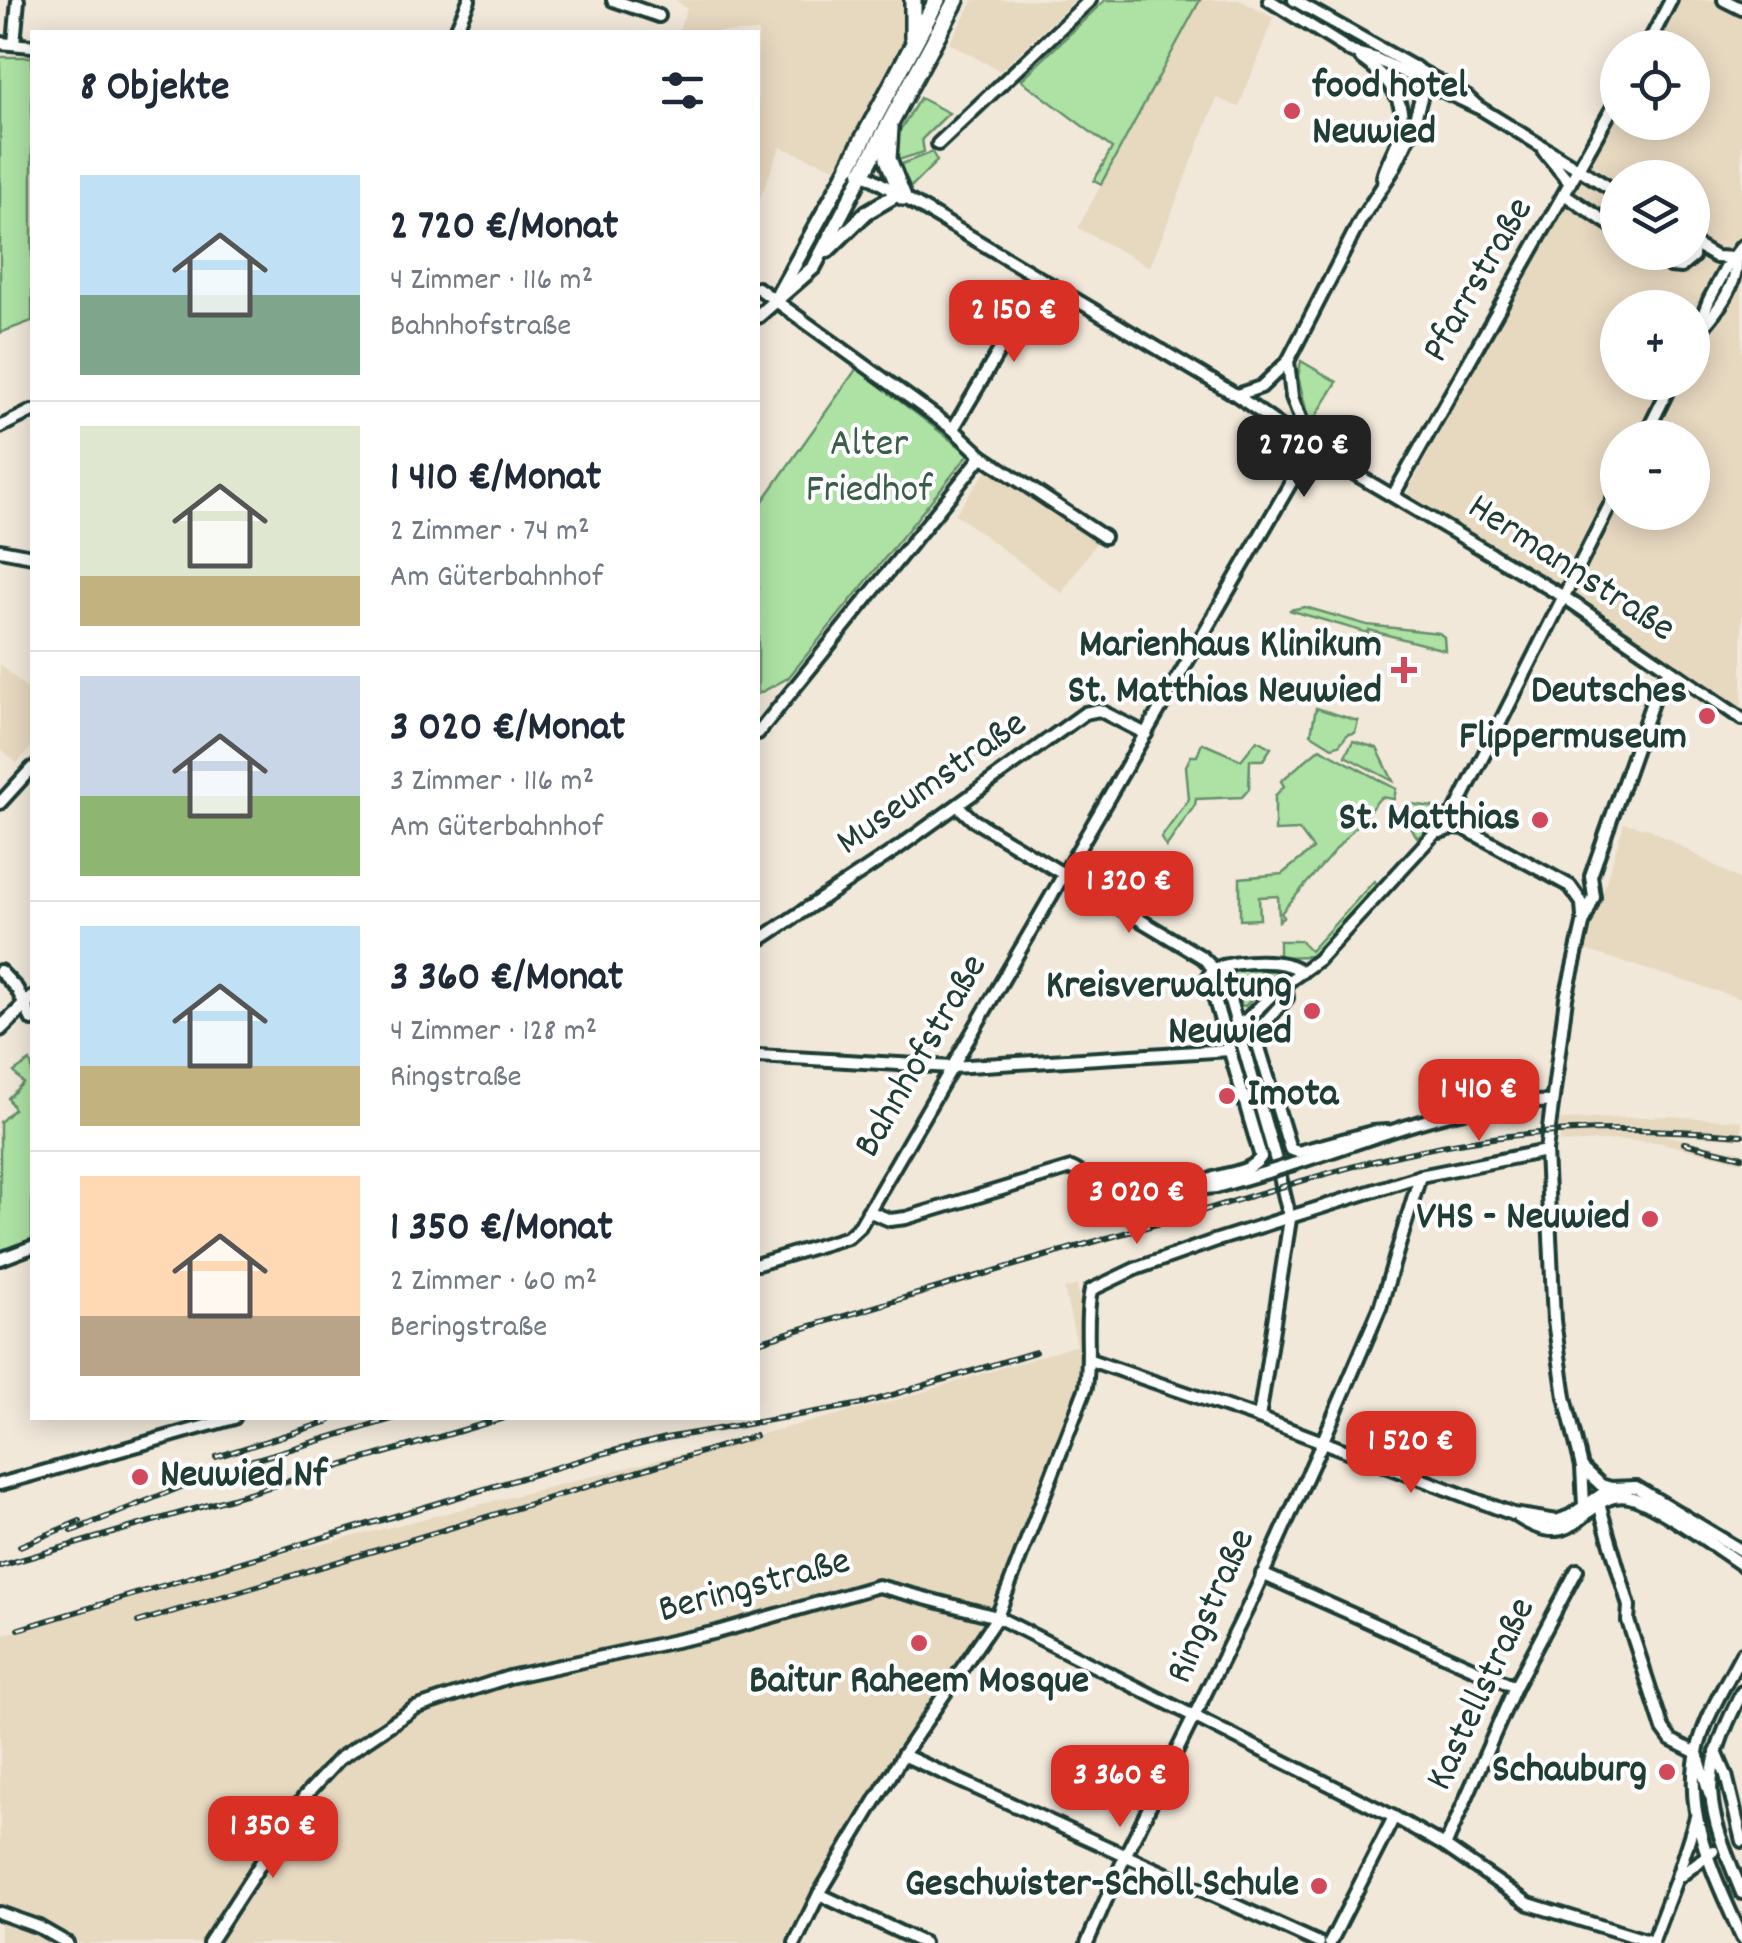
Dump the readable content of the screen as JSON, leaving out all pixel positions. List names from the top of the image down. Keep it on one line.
{"streets":{"street":["Pfarrstraße","Hermannstraße","Museumstraße","Bahnhofstraße","Beringstraße","Ringstraße","Kastellstraße"]},"crossings":[["Pfarrstraße","Hermannstraße"],["Hermannstraße","Bahnhofstraße"],["Museumstraße","Bahnhofstraße"],["Beringstraße","Ringstraße"],["Beringstraße","Kastellstraße"]],"parks":["Alter Friedhof"],"places":{"other":["food hotel Neuwied","Deutsches Flippermuseum","St. Matthias","Kreisverwaltung Neuwied","Imota","VHS - Neuwied","Neuwied Nf","Baitur Raheem Mosque","Schauburg","Geschwister-Scholl Schule"],"health":["Marienhaus Klinikum St. Matthias Neuwied"]},"page":{"map_buttons":["+","−"],"heading":"8 Objekte","list":[{"name":"2 720 €/Monat","note":"4 Zimmer · 116 m² · Bahnhofstraße"},{"name":"1 410 €/Monat","note":"2 Zimmer · 74 m² · Am Güterbahnhof"},{"name":"3 020 €/Monat","note":"3 Zimmer · 116 m² · Am Güterbahnhof"},{"name":"3 360 €/Monat","note":"4 Zimmer · 128 m² · Ringstraße"},{"name":"1 350 €/Monat","note":"2 Zimmer · 60 m² · Beringstraße"}],"price":["2 150 €","2 720 €","1 320 €","1 410 €","3 020 €","1 520 €","3 360 €","1 350 €"]}}
